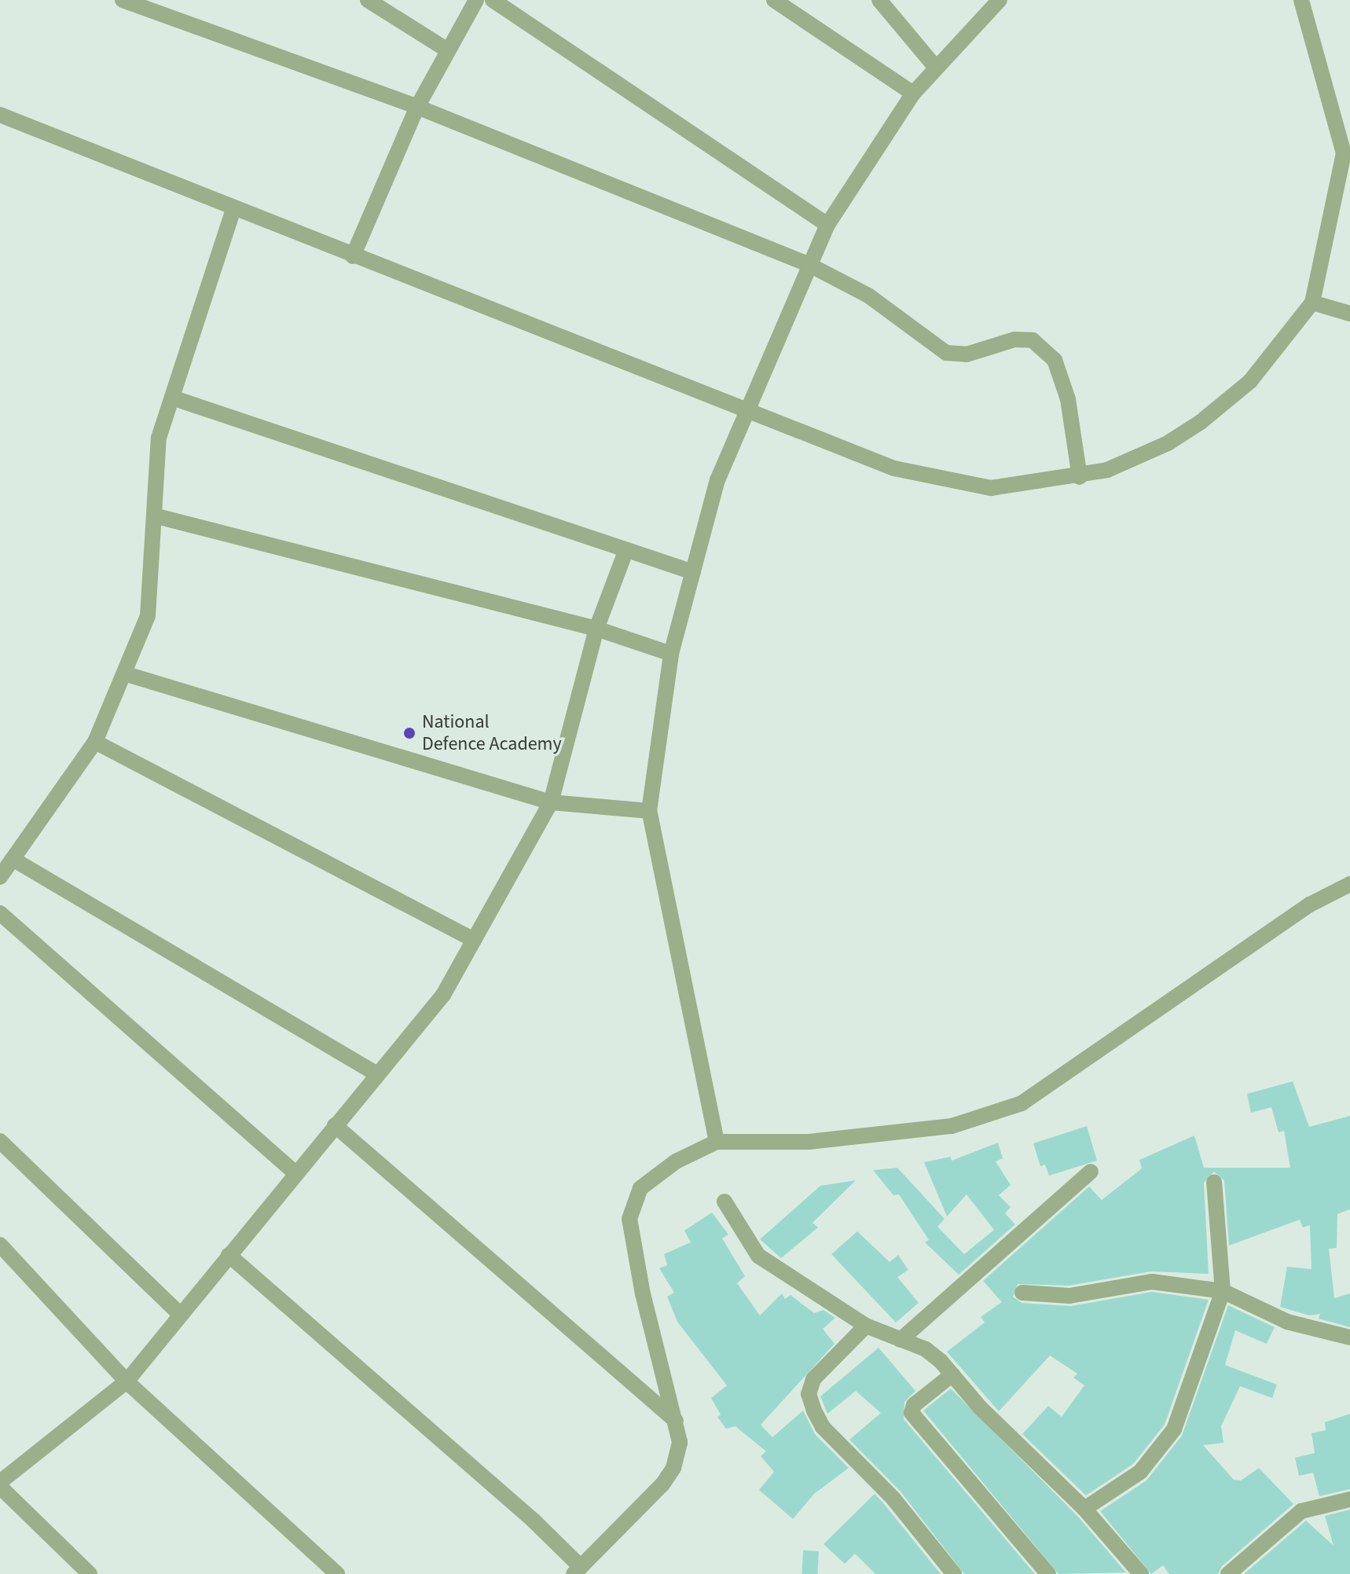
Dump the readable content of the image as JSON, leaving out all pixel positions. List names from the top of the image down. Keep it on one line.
{"places":["National Defence Academy"]}
